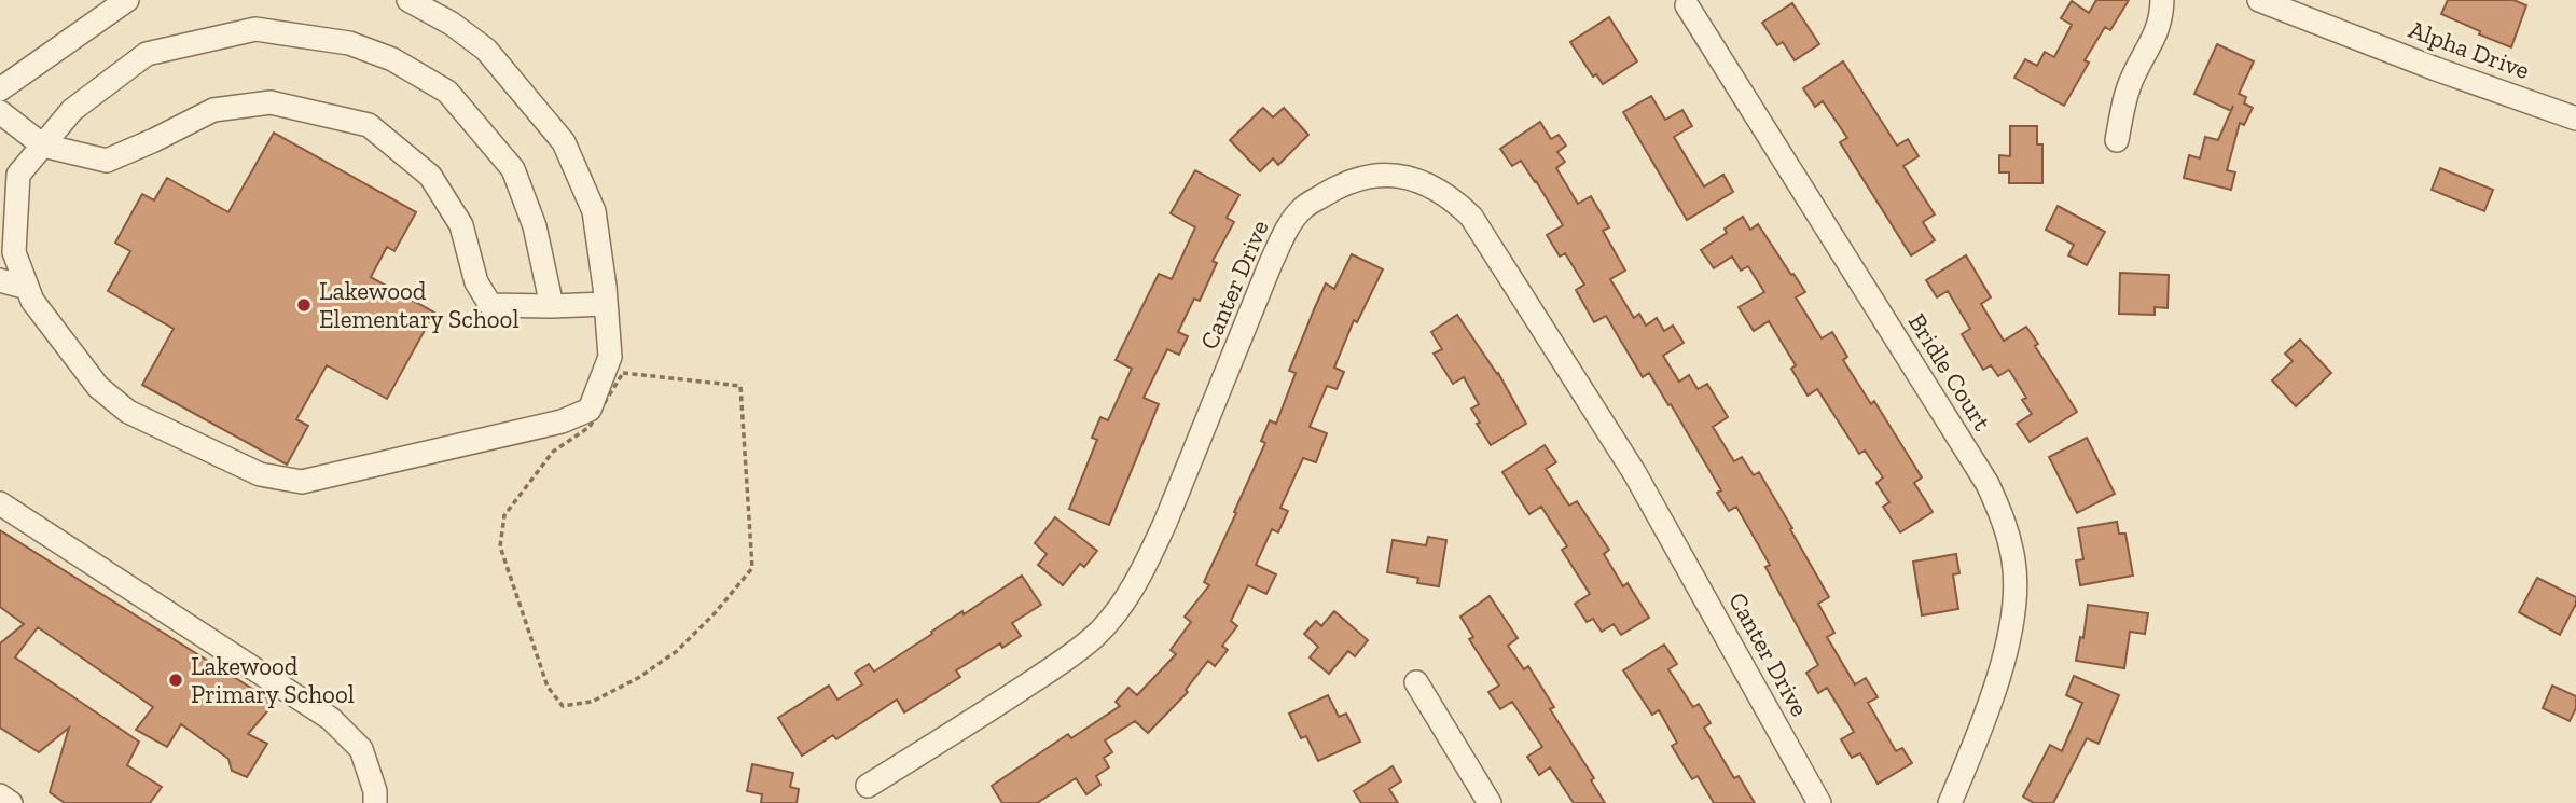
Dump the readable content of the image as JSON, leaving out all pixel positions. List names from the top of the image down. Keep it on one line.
{"streets":{"street":["Alpha Drive","Canter Drive","Bridle Court"]},"places":["Lakewood Elementary School","Lakewood Primary School"]}
